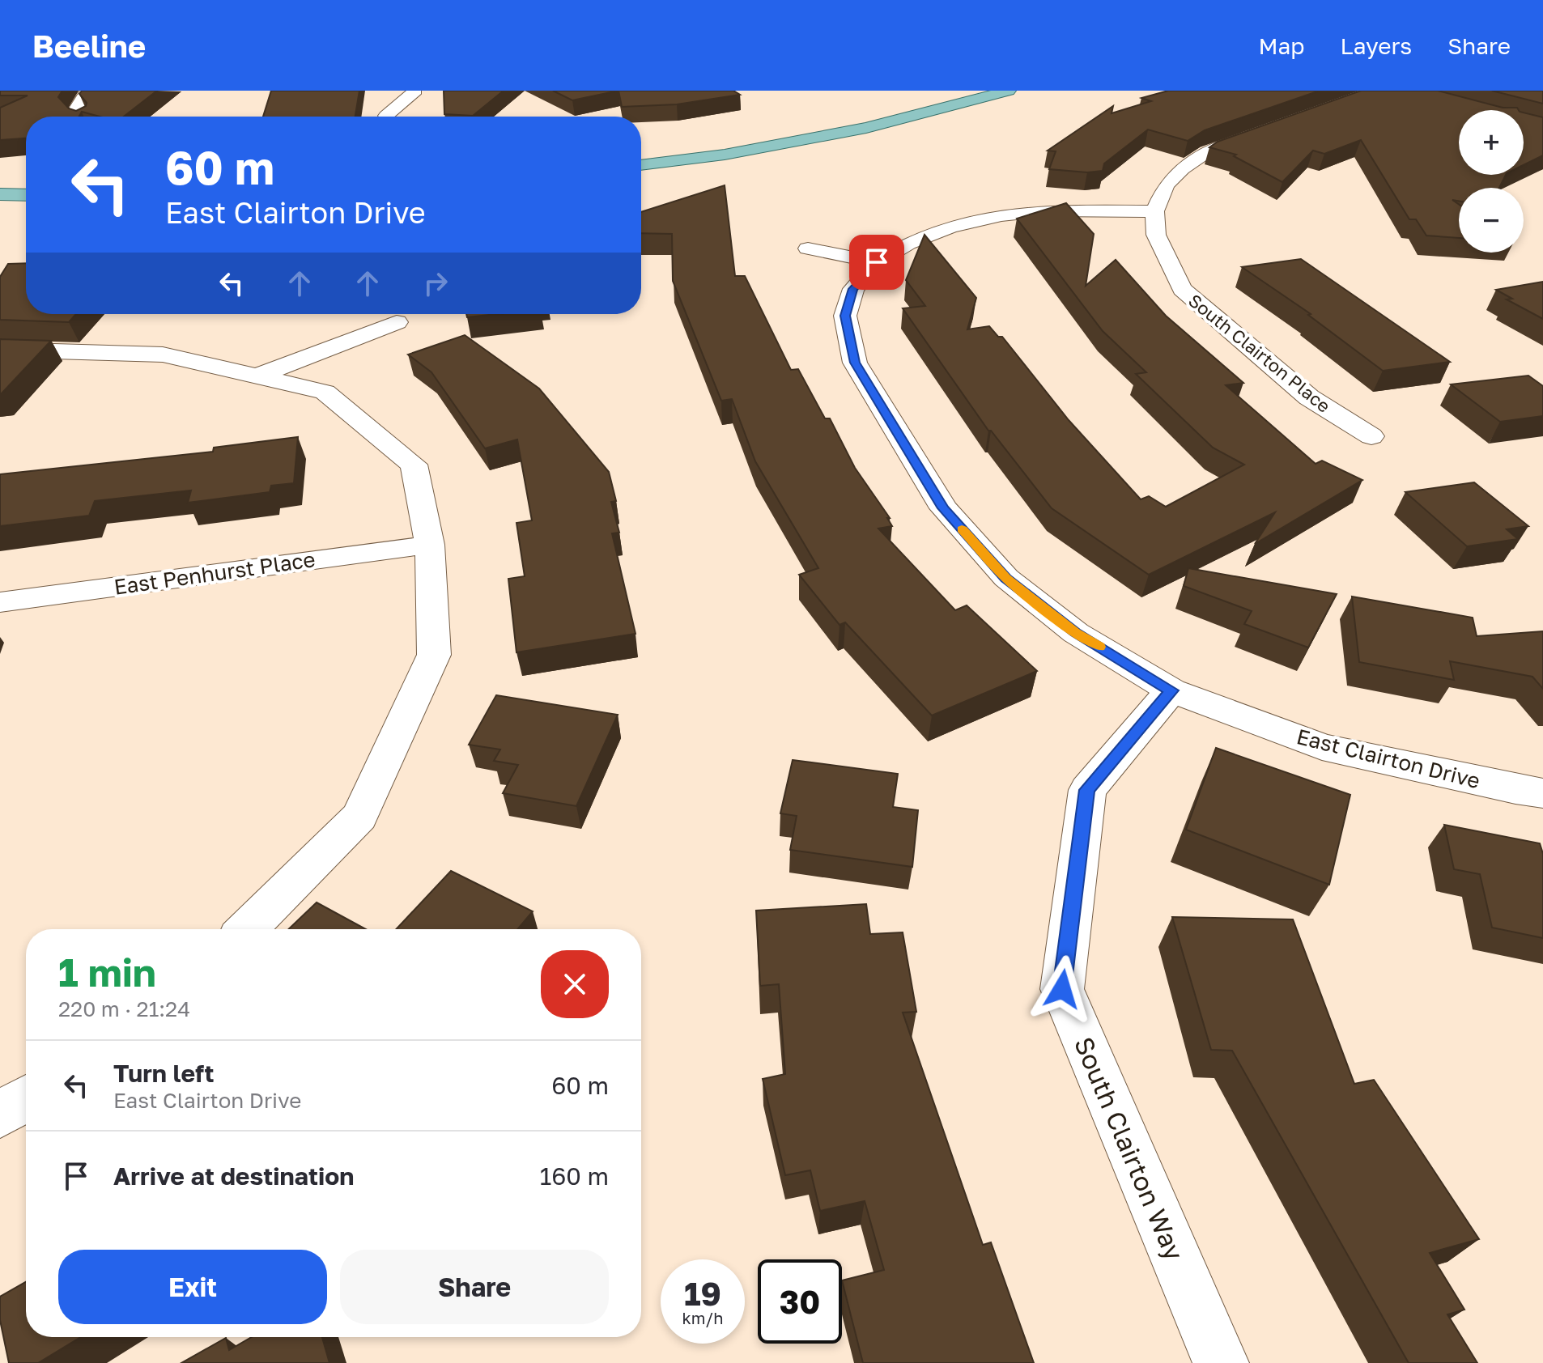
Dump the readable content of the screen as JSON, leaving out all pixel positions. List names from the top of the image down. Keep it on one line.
{"streets":{"street":["South Clairton Place","East Penhurst Place","East Clairton Drive","South Clairton Way"]},"crossings":[["South Clairton Place","East Clairton Drive"],["East Clairton Drive","South Clairton Way"]],"page":{"header":"Beeline","nav":["Map","Layers","Share"],"map_buttons":["+","−"],"turn":["60 m","East Clairton Drive"],"heading":["1 min","220 m · 21:24"],"list":[{"name":"Turn left","note":"East Clairton Drive","value":"60 m"},{"name":"Arrive at destination","value":"160 m"}],"buttons":["Exit","Share"],"speed":"19 km/h","limit":"30"}}
